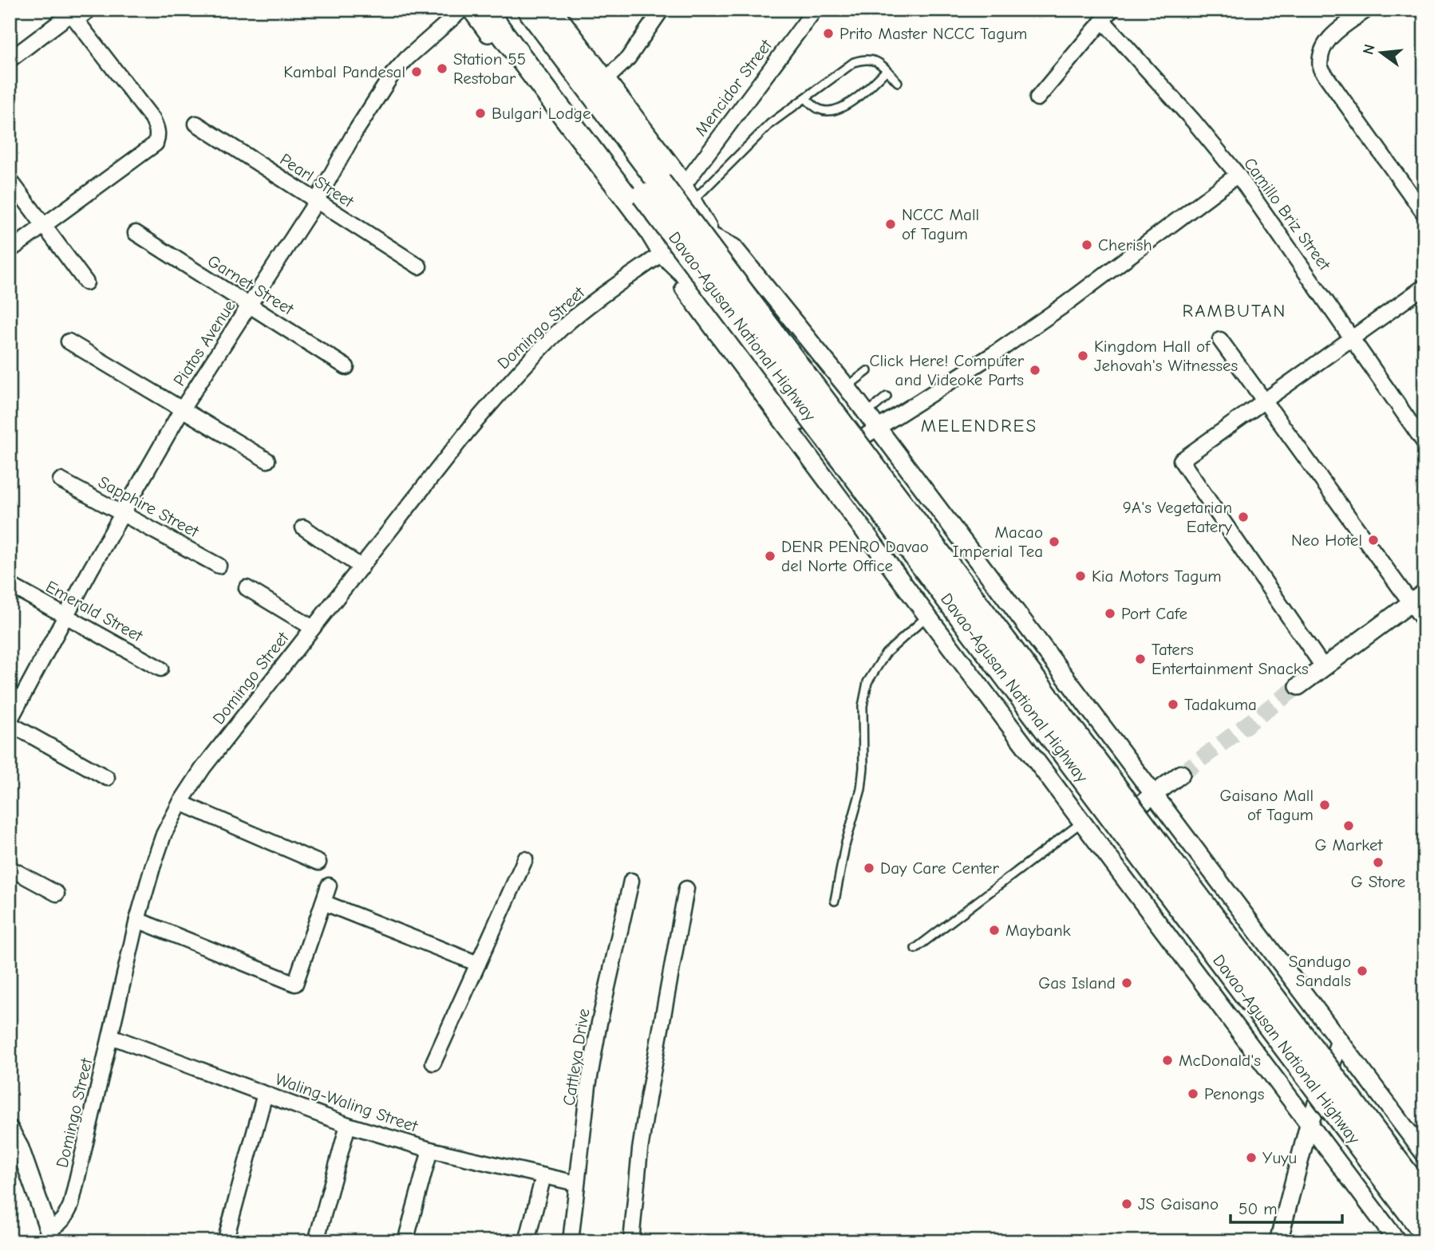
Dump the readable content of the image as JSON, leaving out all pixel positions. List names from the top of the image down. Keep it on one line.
{"streets":{"highway":["Davao-Agusan National Highway"],"street":["Mencidor Street","Pearl Street","Camillo Briz Street","Garnet Street","Domingo Street","Piatos Avenue","Sapphire Street","Emerald Street","Cattleya Drive","Waling-Waling Street"]},"crossings":[["Mencidor Street","Davao-Agusan National Highway"],["Pearl Street","Piatos Avenue"],["Garnet Street","Piatos Avenue"],["Davao-Agusan National Highway","Domingo Street"],["Domingo Street","Waling-Waling Street"],["Piatos Avenue","Sapphire Street"],["Piatos Avenue","Emerald Street"],["Cattleya Drive","Waling-Waling Street"]],"districts":["RAMBUTAN","MELENDRES"],"places":["Prito Master NCCC Tagum","Station 55 Restobar","Kambal Pandesal","Bulgari Lodge","NCCC Mall of Tagum","Cherish","Kingdom Hall of Jehovah's Witnesses","Click Here! Computer and Videoke Parts","9A's Vegetarian Eatery","Neo Hotel","Macao Imperial Tea","DENR PENRO Davao del Norte Office","Kia Motors Tagum","Port Cafe","Taters Entertainment Snacks","Tadakuma","Gaisano Mall of Tagum","G Market","G Store","Day Care Center","Maybank","Sandugo Sandals","Gas Island","McDonald's","Penongs","Yuyu","JS Gaisano"],"scale_bar":"50 m","north":"left"}
